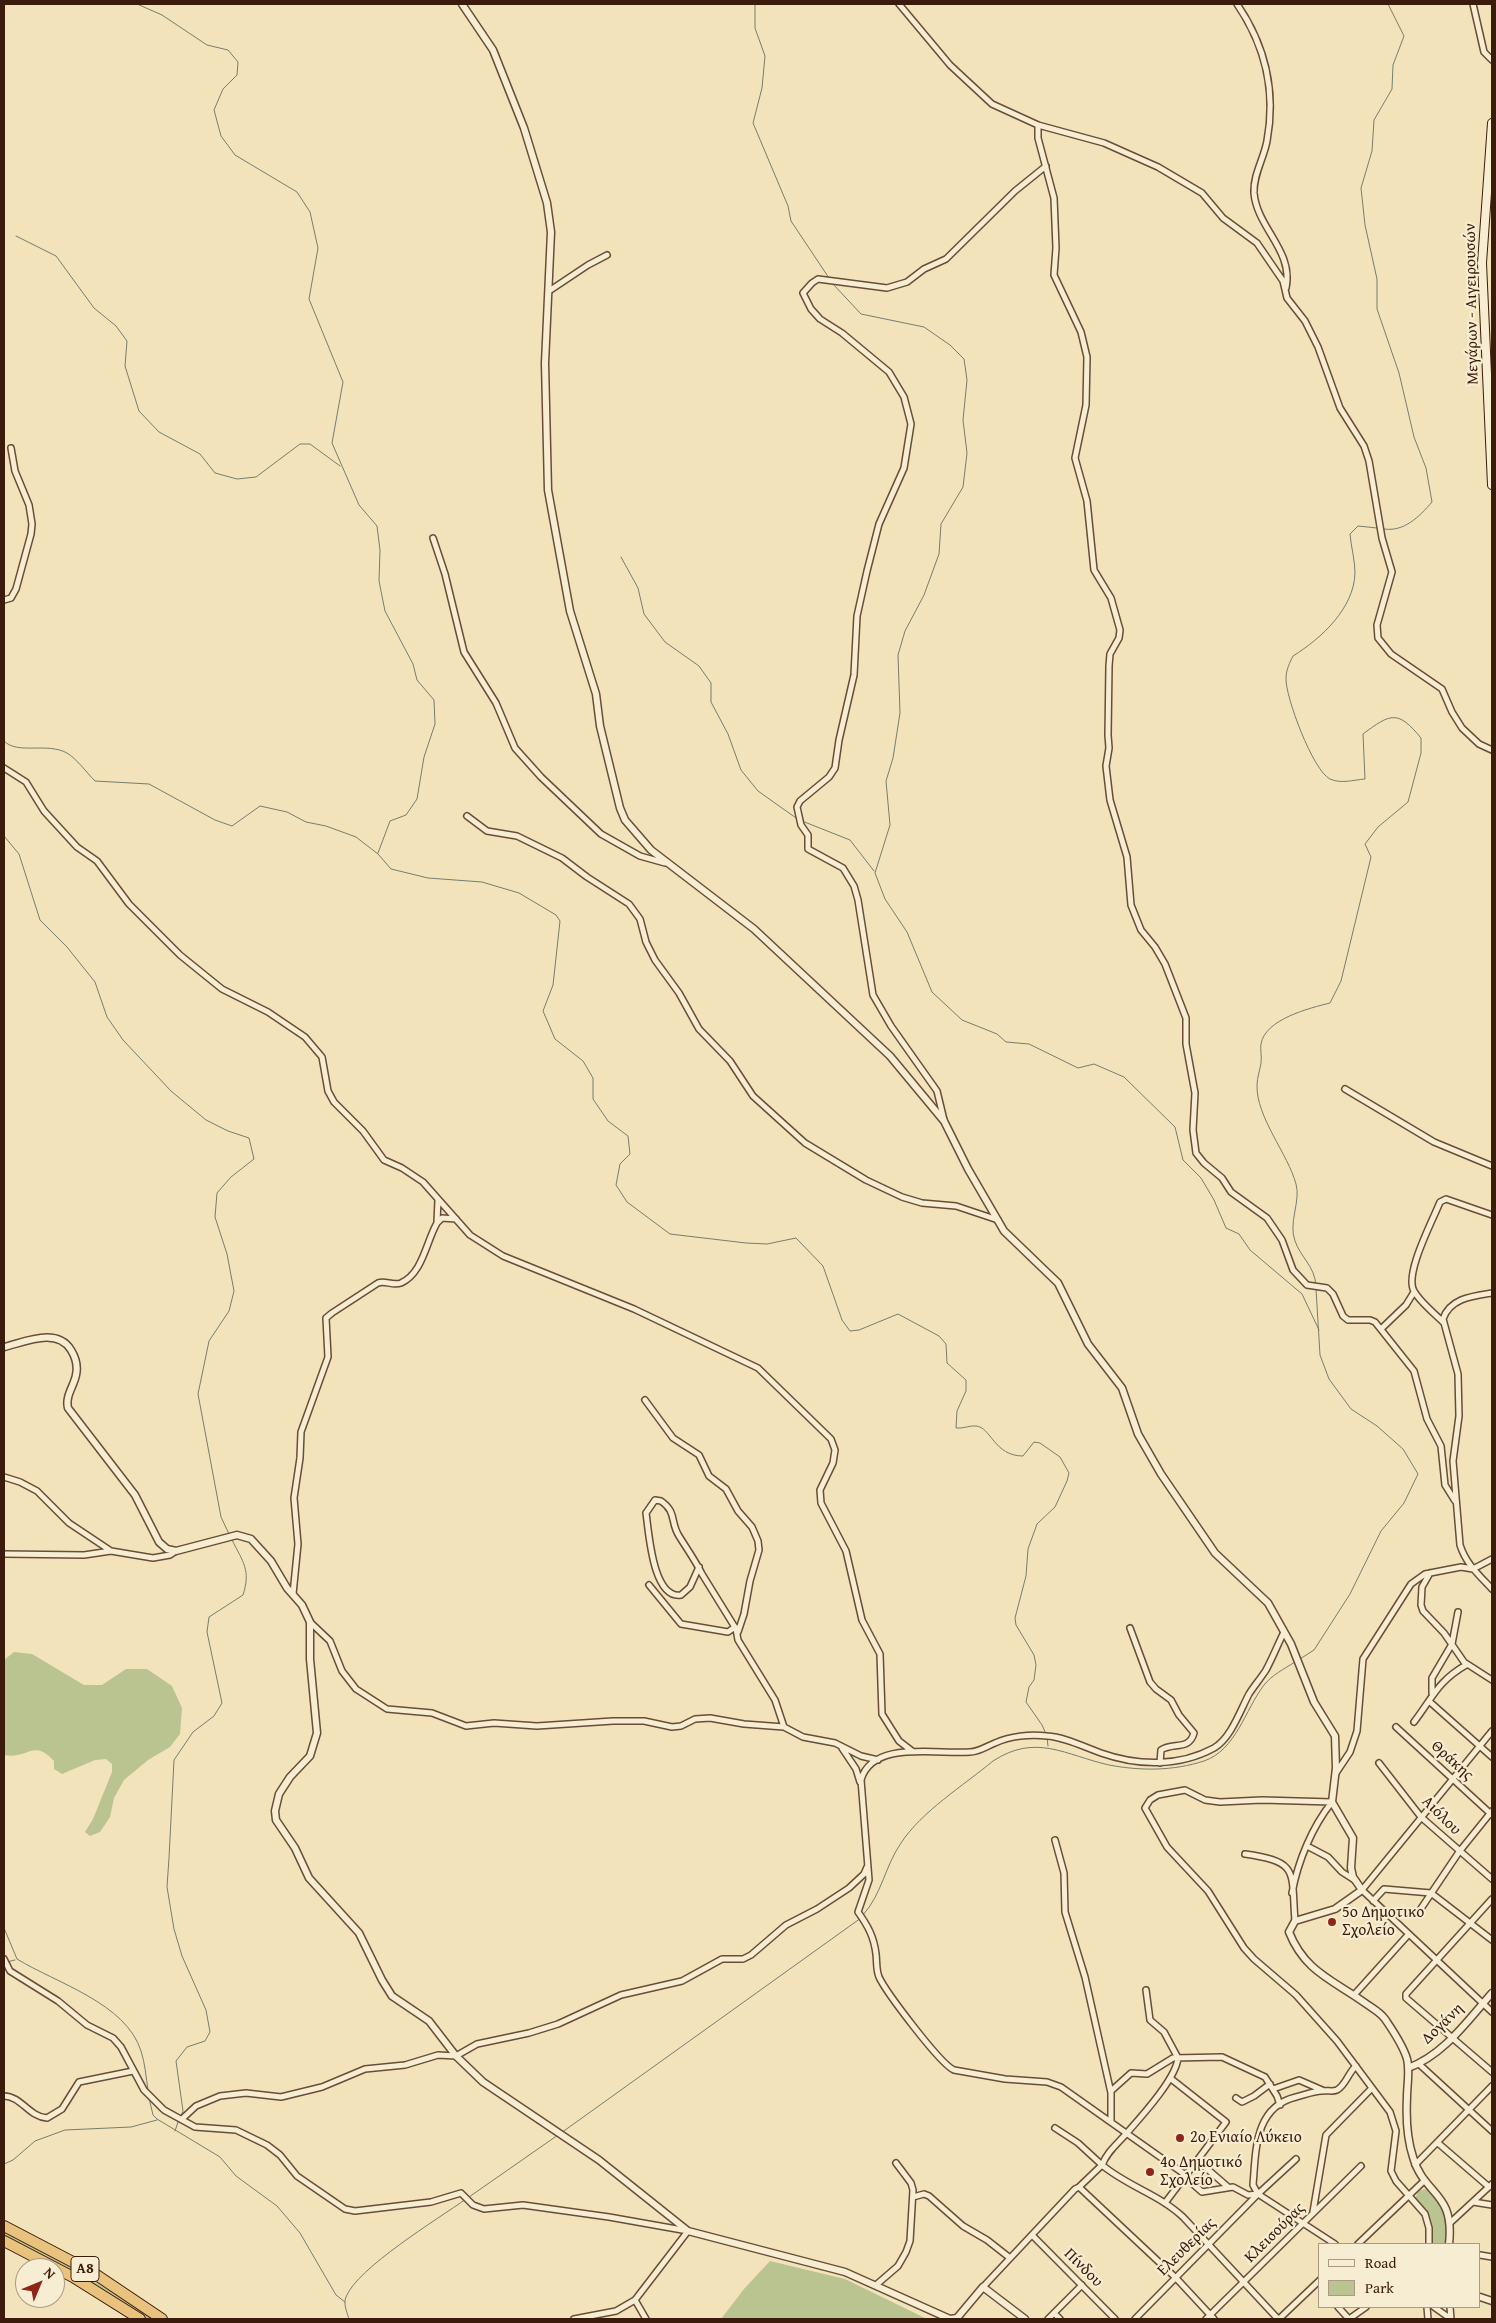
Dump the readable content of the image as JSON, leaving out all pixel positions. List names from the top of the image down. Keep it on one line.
{"streets":{"highway":["Α8"],"main road":["Μεγάρων - Αιγειρουσών"],"street":["Θράκης","Αιόλου","Δογάνη","Κλεισούρας","Ελευθερίας","Πίνδου"]},"places":["5o Δημοτικο Σχολείο","2ο Ενιαίο Λύκειο","4ο Δημοτικό Σχολείο"],"legend":["Road","Park"],"north":"top right"}
